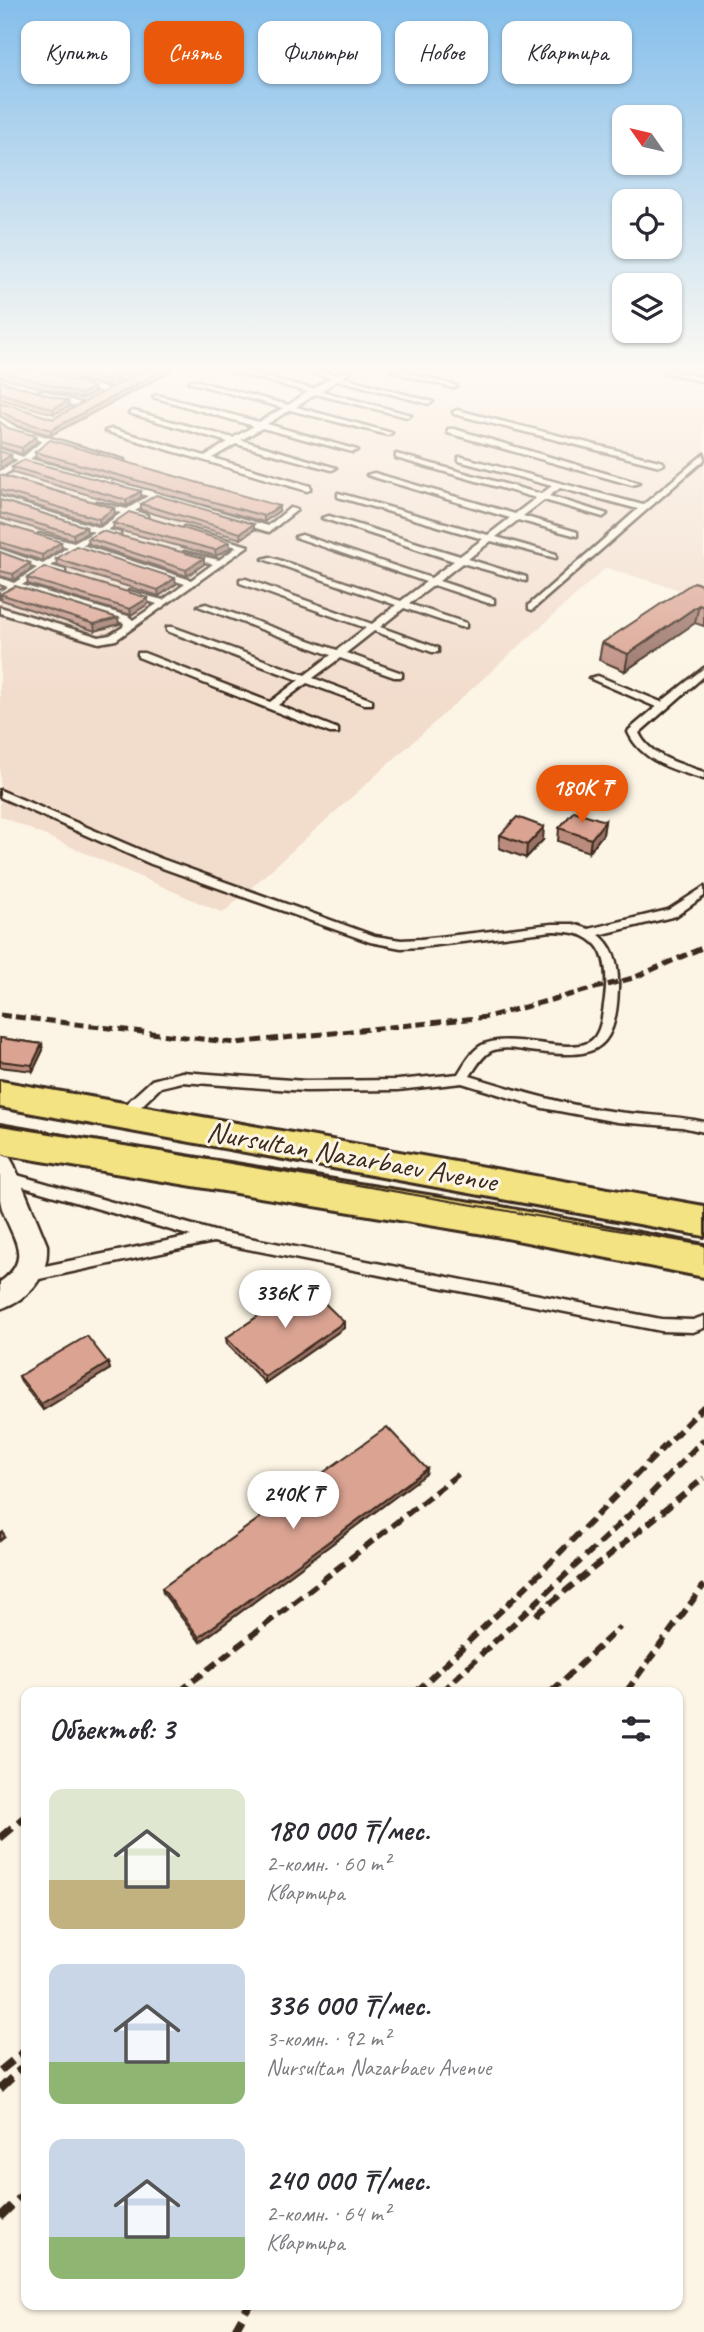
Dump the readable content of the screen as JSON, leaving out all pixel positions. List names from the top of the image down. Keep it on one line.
{"streets":{"main road":["Nursultan Nazarbaev Avenue"]},"north":"top left","page":{"chip":["Купить","Снять","Фильтры","Новое","Квартира"],"price":["180K ₸","336K ₸","240K ₸"],"heading":"Объектов: 3","list":[{"name":"180 000 ₸/мес.","note":"2-комн. · 60 m² · Квартира"},{"name":"336 000 ₸/мес.","note":"3-комн. · 92 m² · Nursultan Nazarbaev Avenue"},{"name":"240 000 ₸/мес.","note":"2-комн. · 64 m² · Квартира"}]}}
